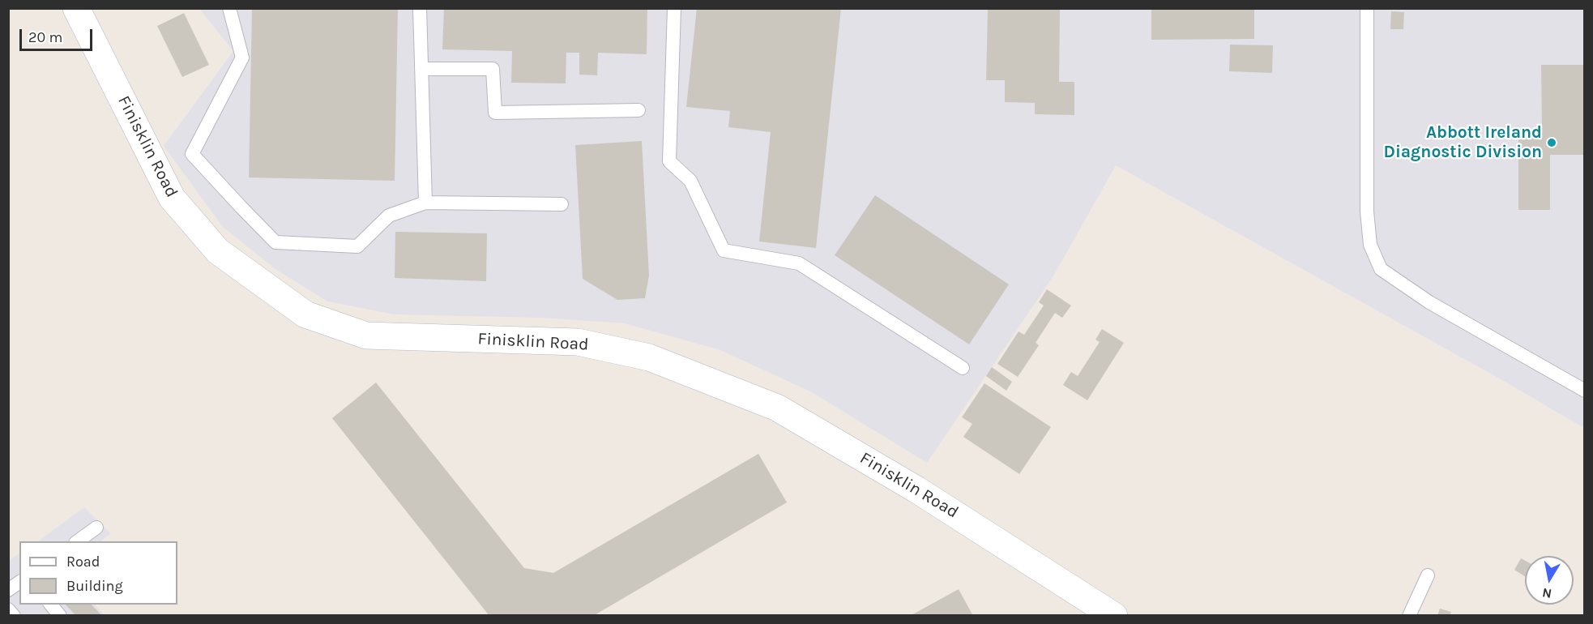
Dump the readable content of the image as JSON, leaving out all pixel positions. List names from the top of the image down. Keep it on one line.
{"streets":{"street":["Finisklin Road"]},"places":["Abbott Ireland Diagnostic Division"],"legend":["Road","Building"],"scale_bar":"20 m","north":"bottom"}
